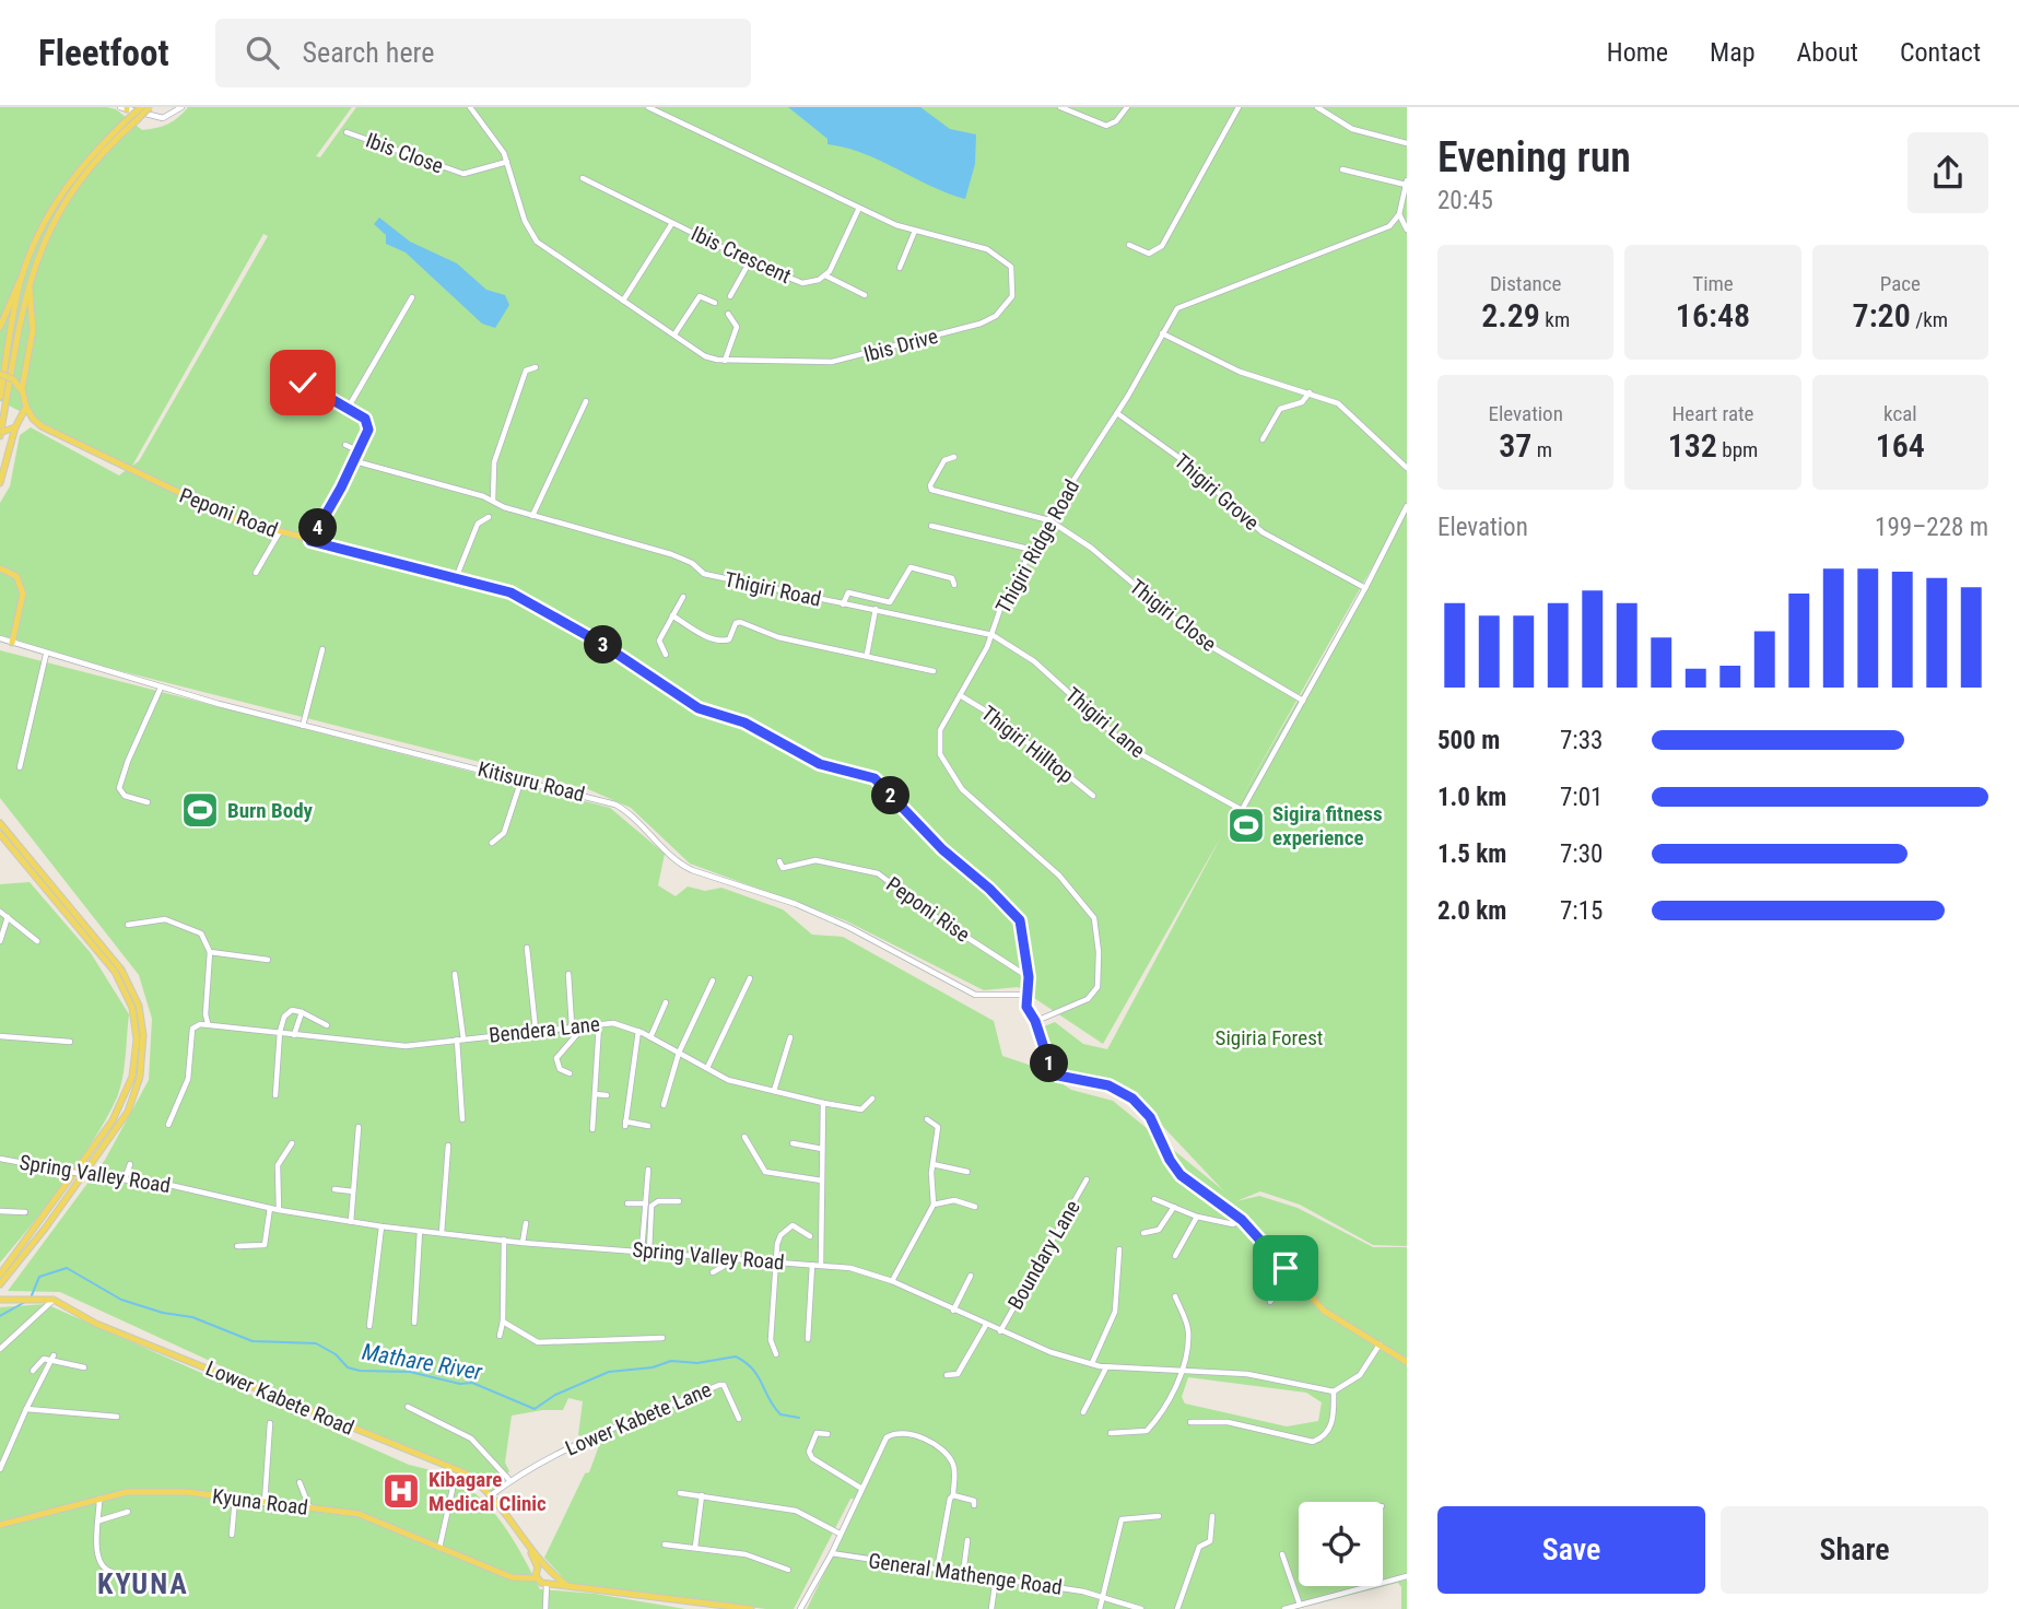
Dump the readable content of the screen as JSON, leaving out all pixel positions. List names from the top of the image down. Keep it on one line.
{"streets":{"main road":["Peponi Road","Lower Kabete Road","Kyuna Road"],"street":["Ibis Close","Ibis Crescent","Ibis Drive","Thigiri Grove","Thigiri Ridge Road","Thigiri Road","Thigiri Close","Thigiri Lane","Thigiri Hilltop","Kitisuru Road","Peponi Rise","Bendera Lane","Spring Valley Road","Boundary Lane","Lower Kabete Lane","General Mathenge Road"]},"crossings":[["Ibis Close","Ibis Drive"],["Ibis Crescent","Ibis Drive"],["Thigiri Grove","Thigiri Ridge Road"],["Peponi Road","Kitisuru Road"],["Peponi Road","Peponi Rise"],["Thigiri Ridge Road","Thigiri Road"],["Thigiri Ridge Road","Thigiri Close"],["Thigiri Ridge Road","Thigiri Lane"],["Thigiri Ridge Road","Thigiri Hilltop"],["Thigiri Road","Thigiri Lane"],["Thigiri Close","Thigiri Lane"],["Spring Valley Road","Boundary Lane"],["Lower Kabete Road","Lower Kabete Lane"],["Lower Kabete Road","Kyuna Road"]],"districts":["KYUNA"],"water":["Mathare River"],"parks":["Sigiria Forest"],"places":{"sports":["Burn Body","Sigira fitness experience"],"hospital":["Kibagare Medical Clinic"]},"page":{"header":"Fleetfoot","search":"Search here","nav":["Home","Map","About","Contact"],"heading":["Evening run","20:45"],"stats":[["Distance","2.29 km"],["Time","16:48"],["Pace","7:20 /km"],["Elevation","37 m"],["Heart rate","132 bpm"],["kcal","164"]],"chart":["Elevation","199–228 m"],"pins":["4","3","2","1"],"list":[{"name":"500 m","note":"7:33"},{"name":"1.0 km","note":"7:01"},{"name":"1.5 km","note":"7:30"},{"name":"2.0 km","note":"7:15"}],"buttons":["Save","Share"]}}
